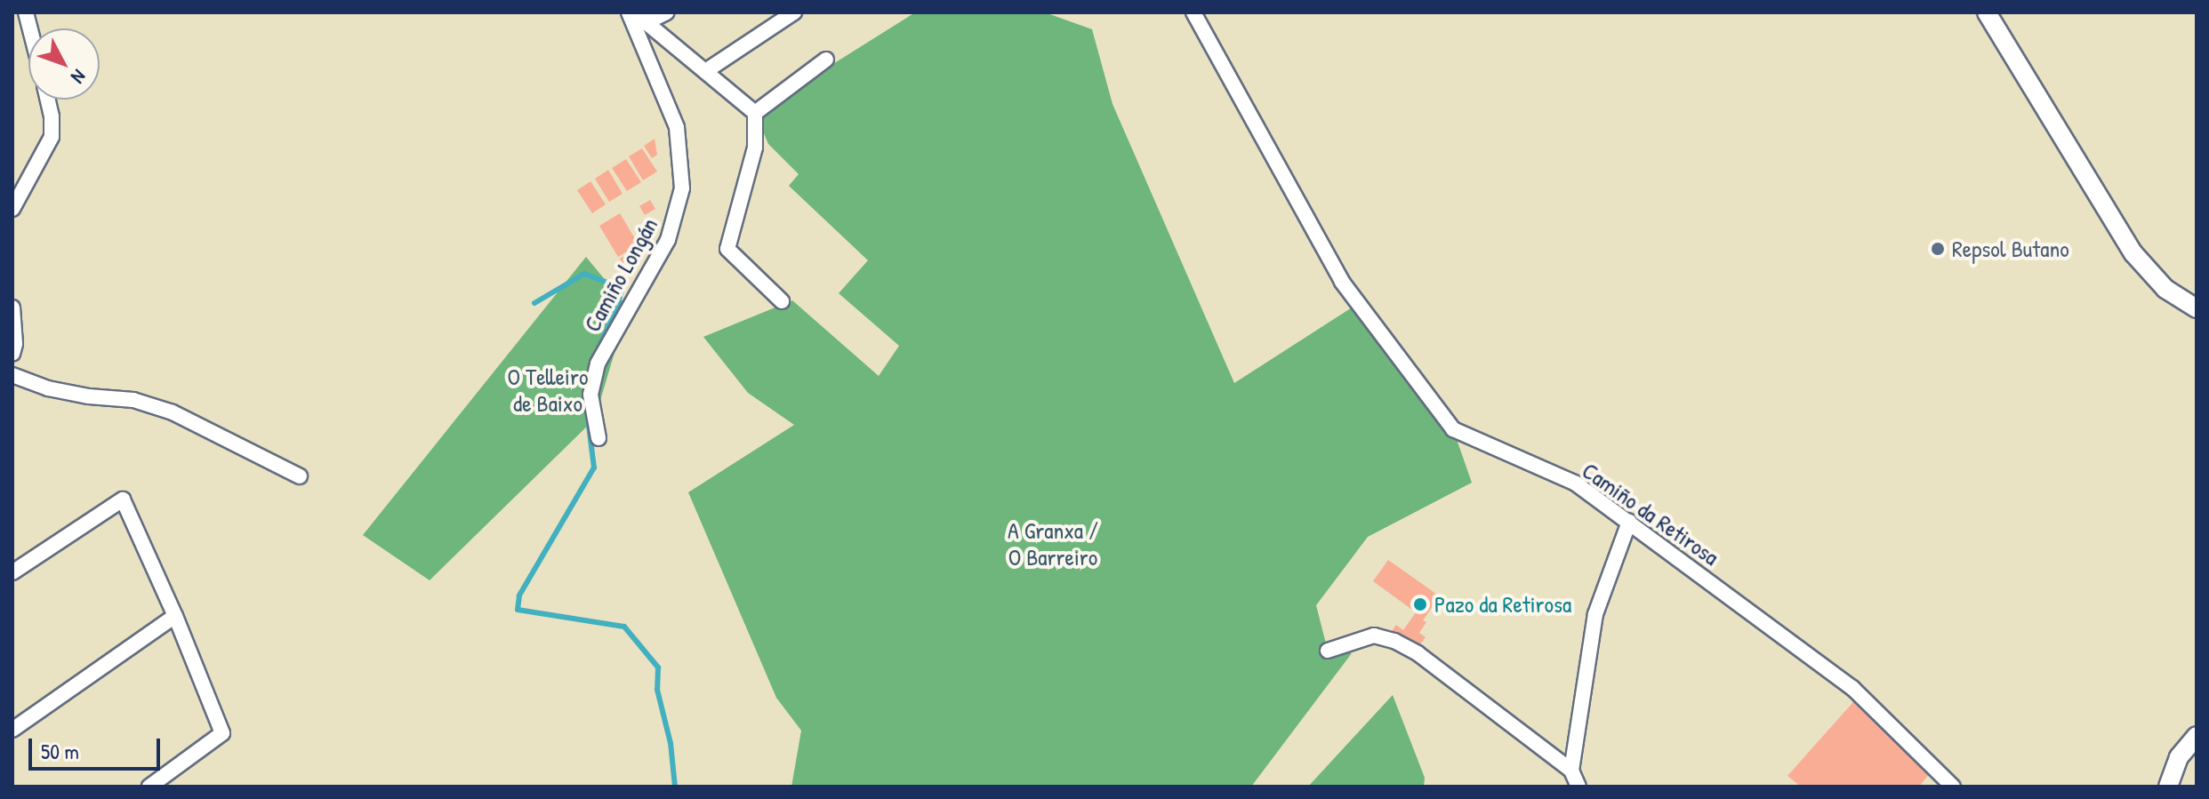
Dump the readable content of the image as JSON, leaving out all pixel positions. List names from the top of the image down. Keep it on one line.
{"streets":{"street":["Camiño Longán","Camiño da Retirosa"]},"parks":["O Telleiro de Baixo","A Granxa / O Barreiro"],"places":["Repsol Butano","Pazo da Retirosa"],"scale_bar":"50 m","north":"bottom right"}
